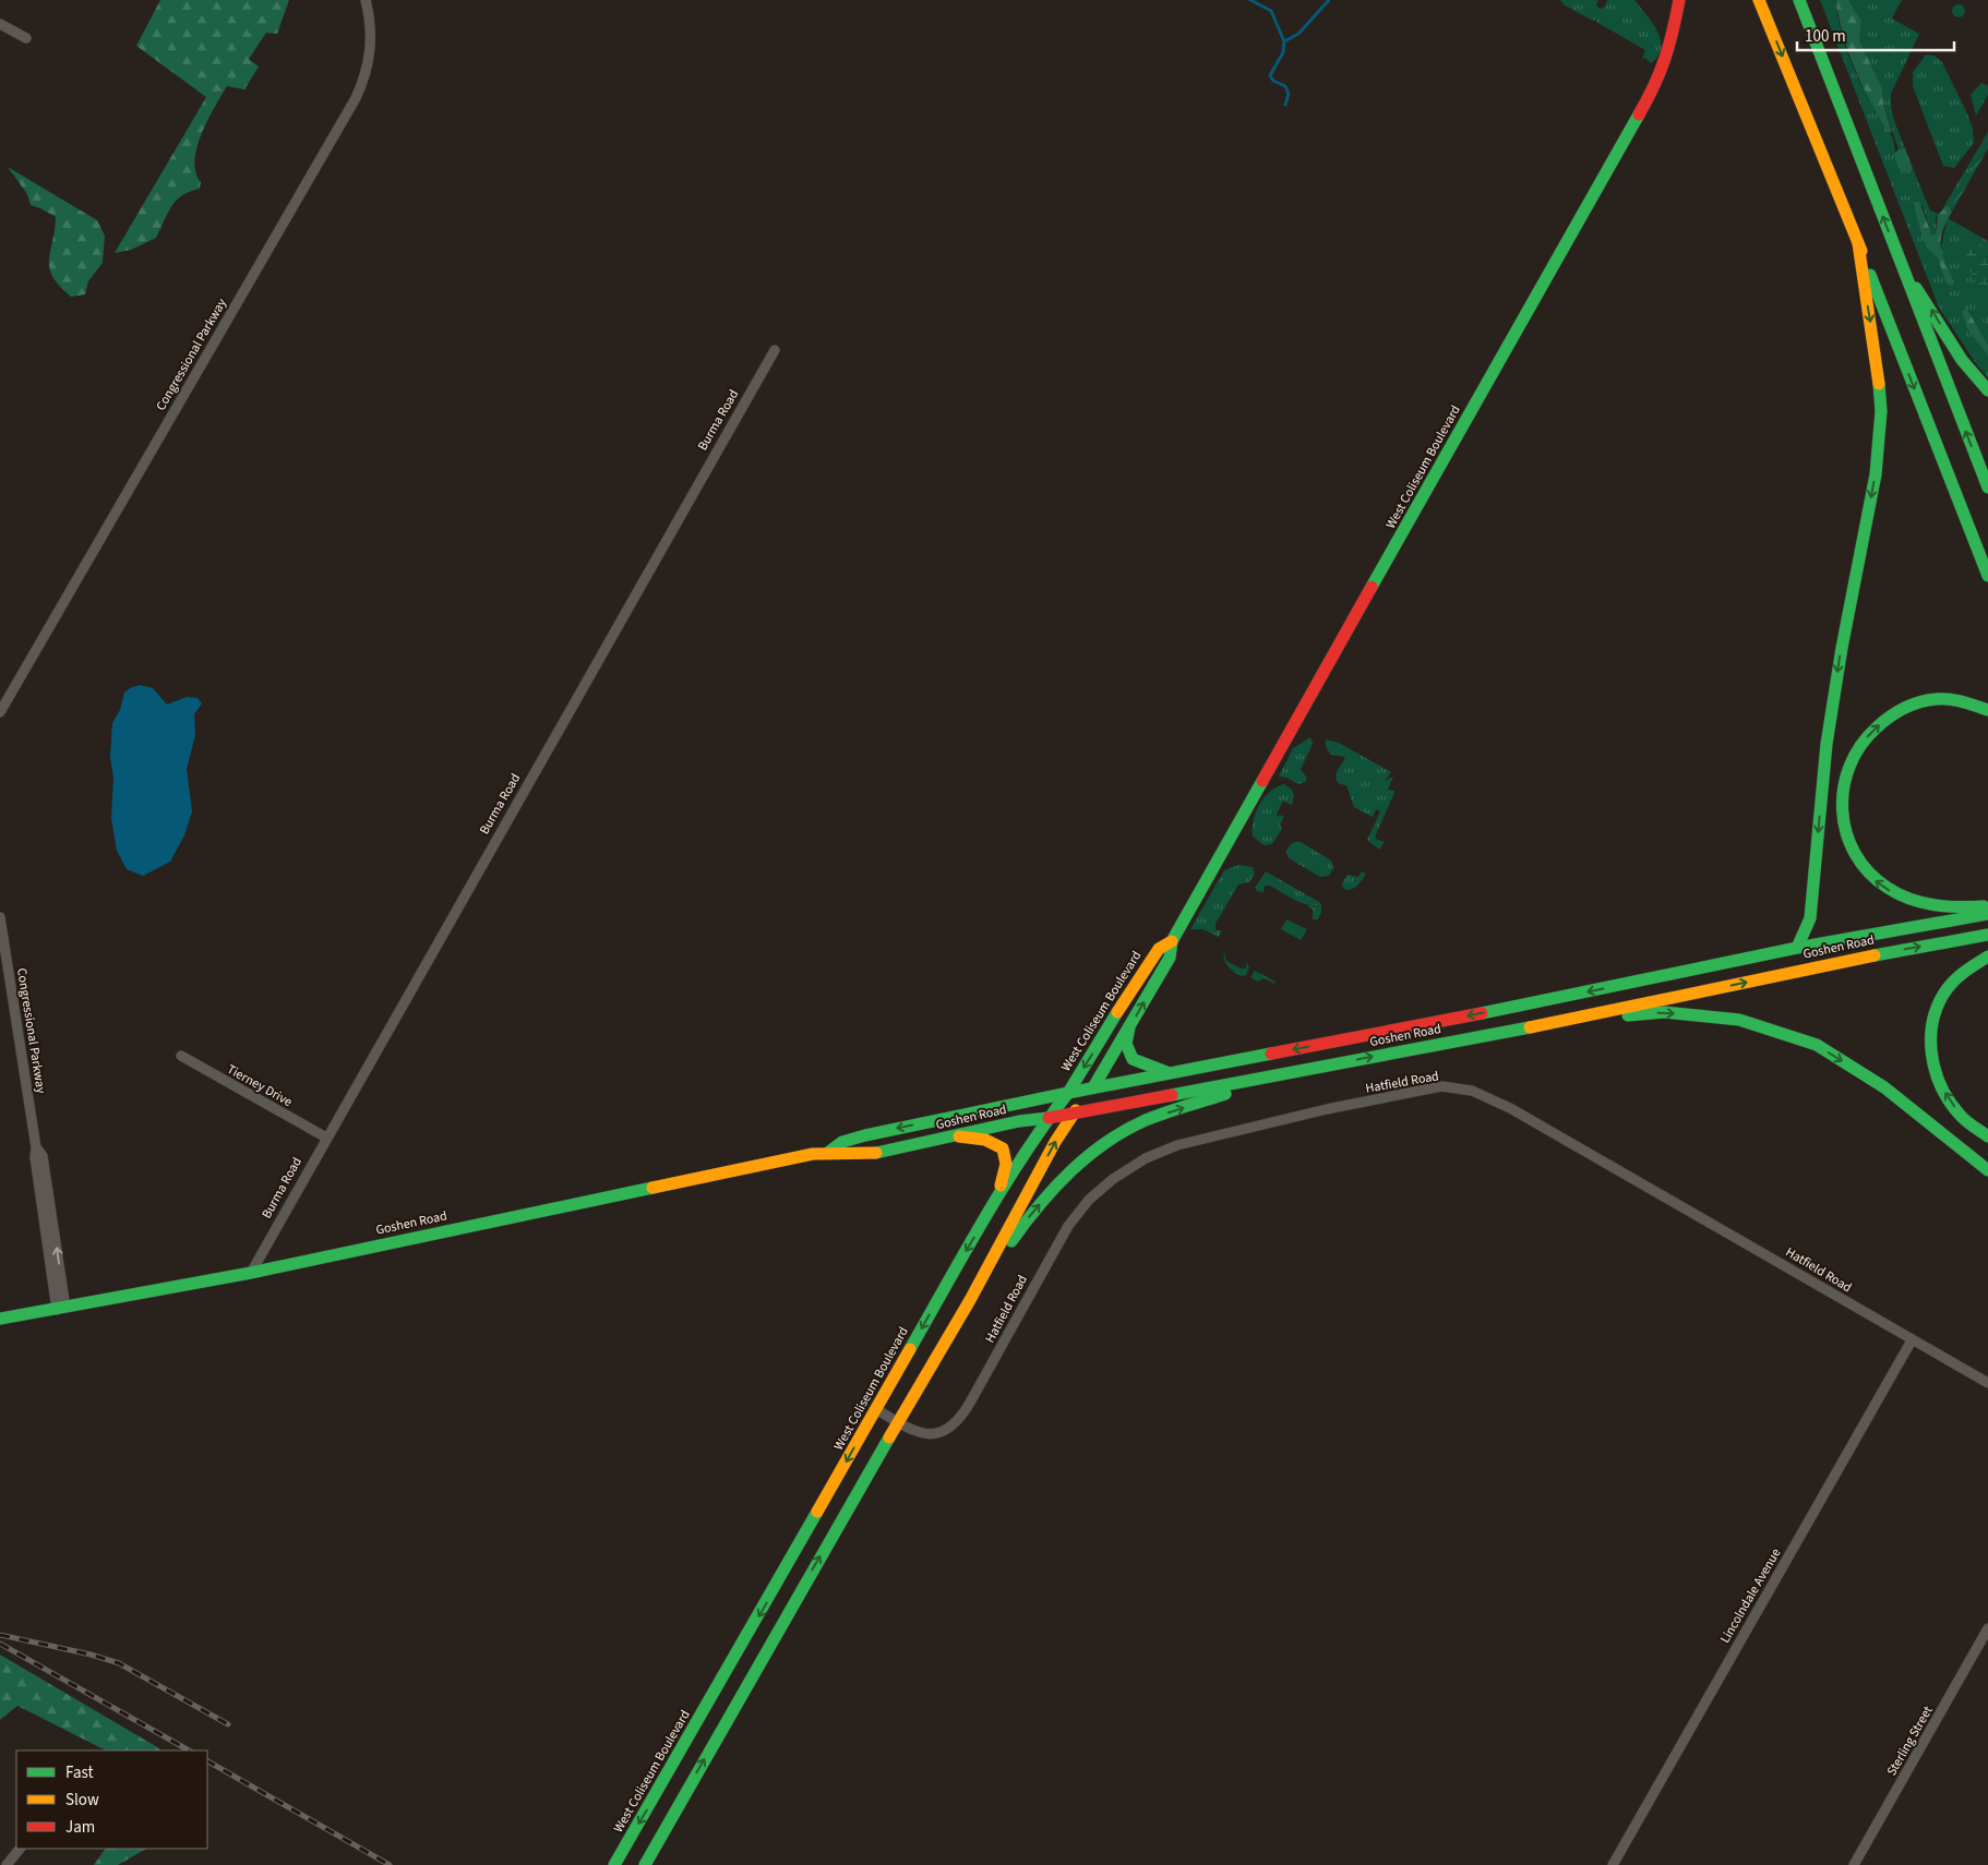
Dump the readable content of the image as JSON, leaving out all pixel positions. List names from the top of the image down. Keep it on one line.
{"streets":{"main road":["West Coliseum Boulevard","Goshen Road"],"street":["Congressional Parkway","Burma Road","Hatfield Road","Tierney Drive","Lincolndale Avenue","Sterling Street"]},"crossings":[["Congressional Parkway","Goshen Road"],["Burma Road","Goshen Road"],["Burma Road","Tierney Drive"],["West Coliseum Boulevard","Goshen Road"],["West Coliseum Boulevard","Hatfield Road"],["Hatfield Road","Lincolndale Avenue"]],"legend":["Fast","Slow","Jam"],"scale_bar":"100 m"}
